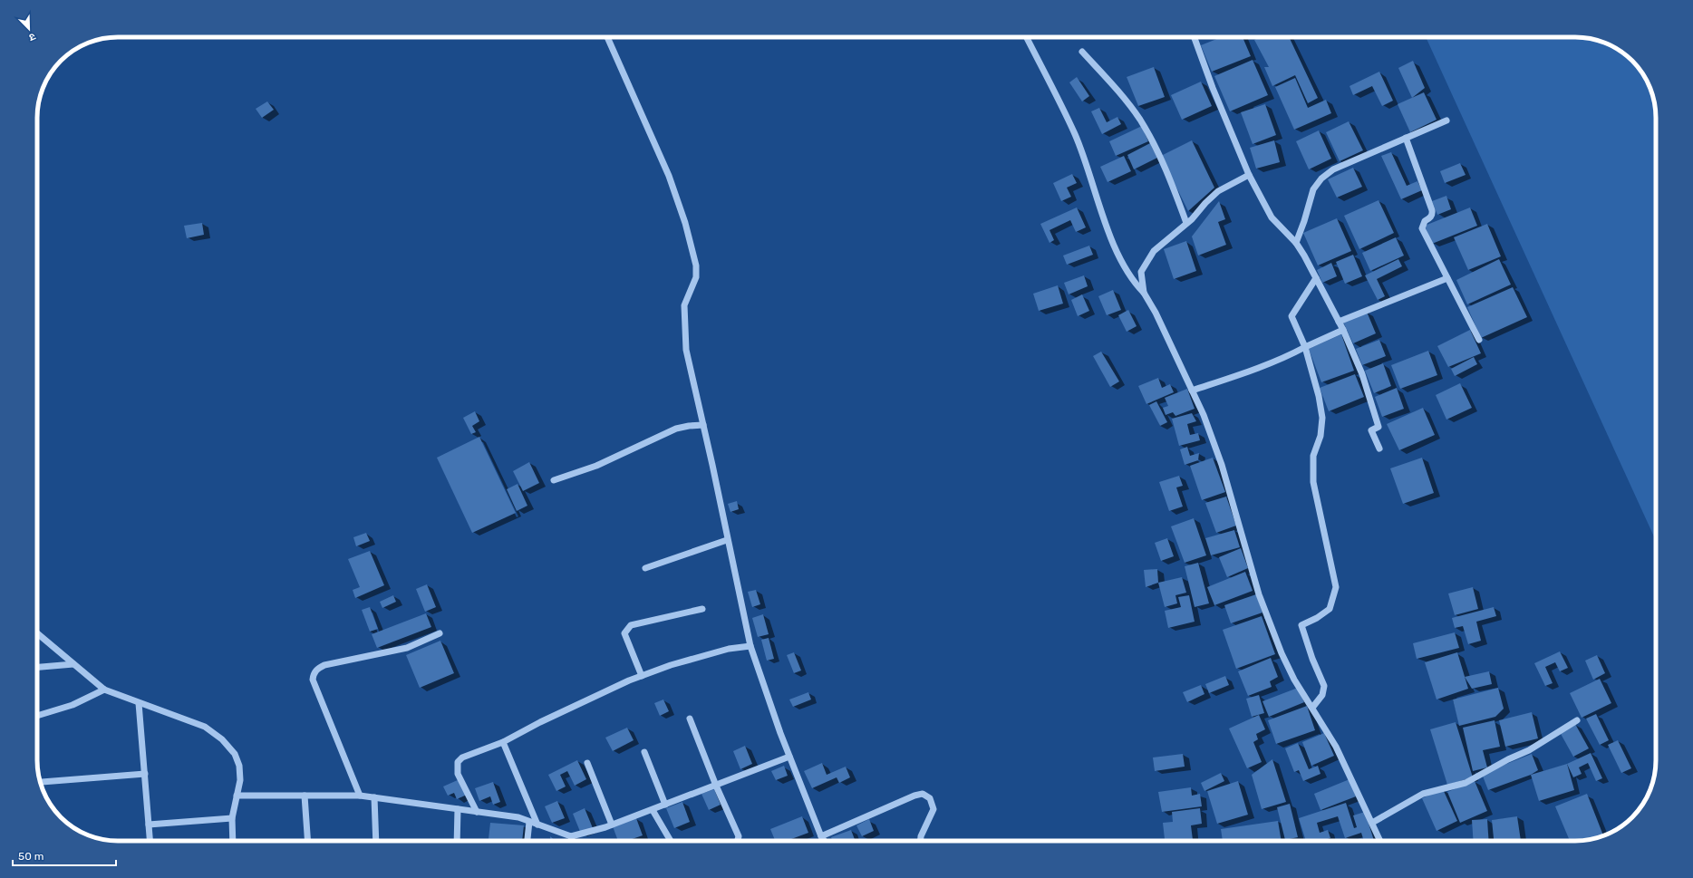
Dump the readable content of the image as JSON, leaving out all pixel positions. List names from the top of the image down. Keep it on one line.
{"scale_bar":"50 m","north":"bottom right"}
